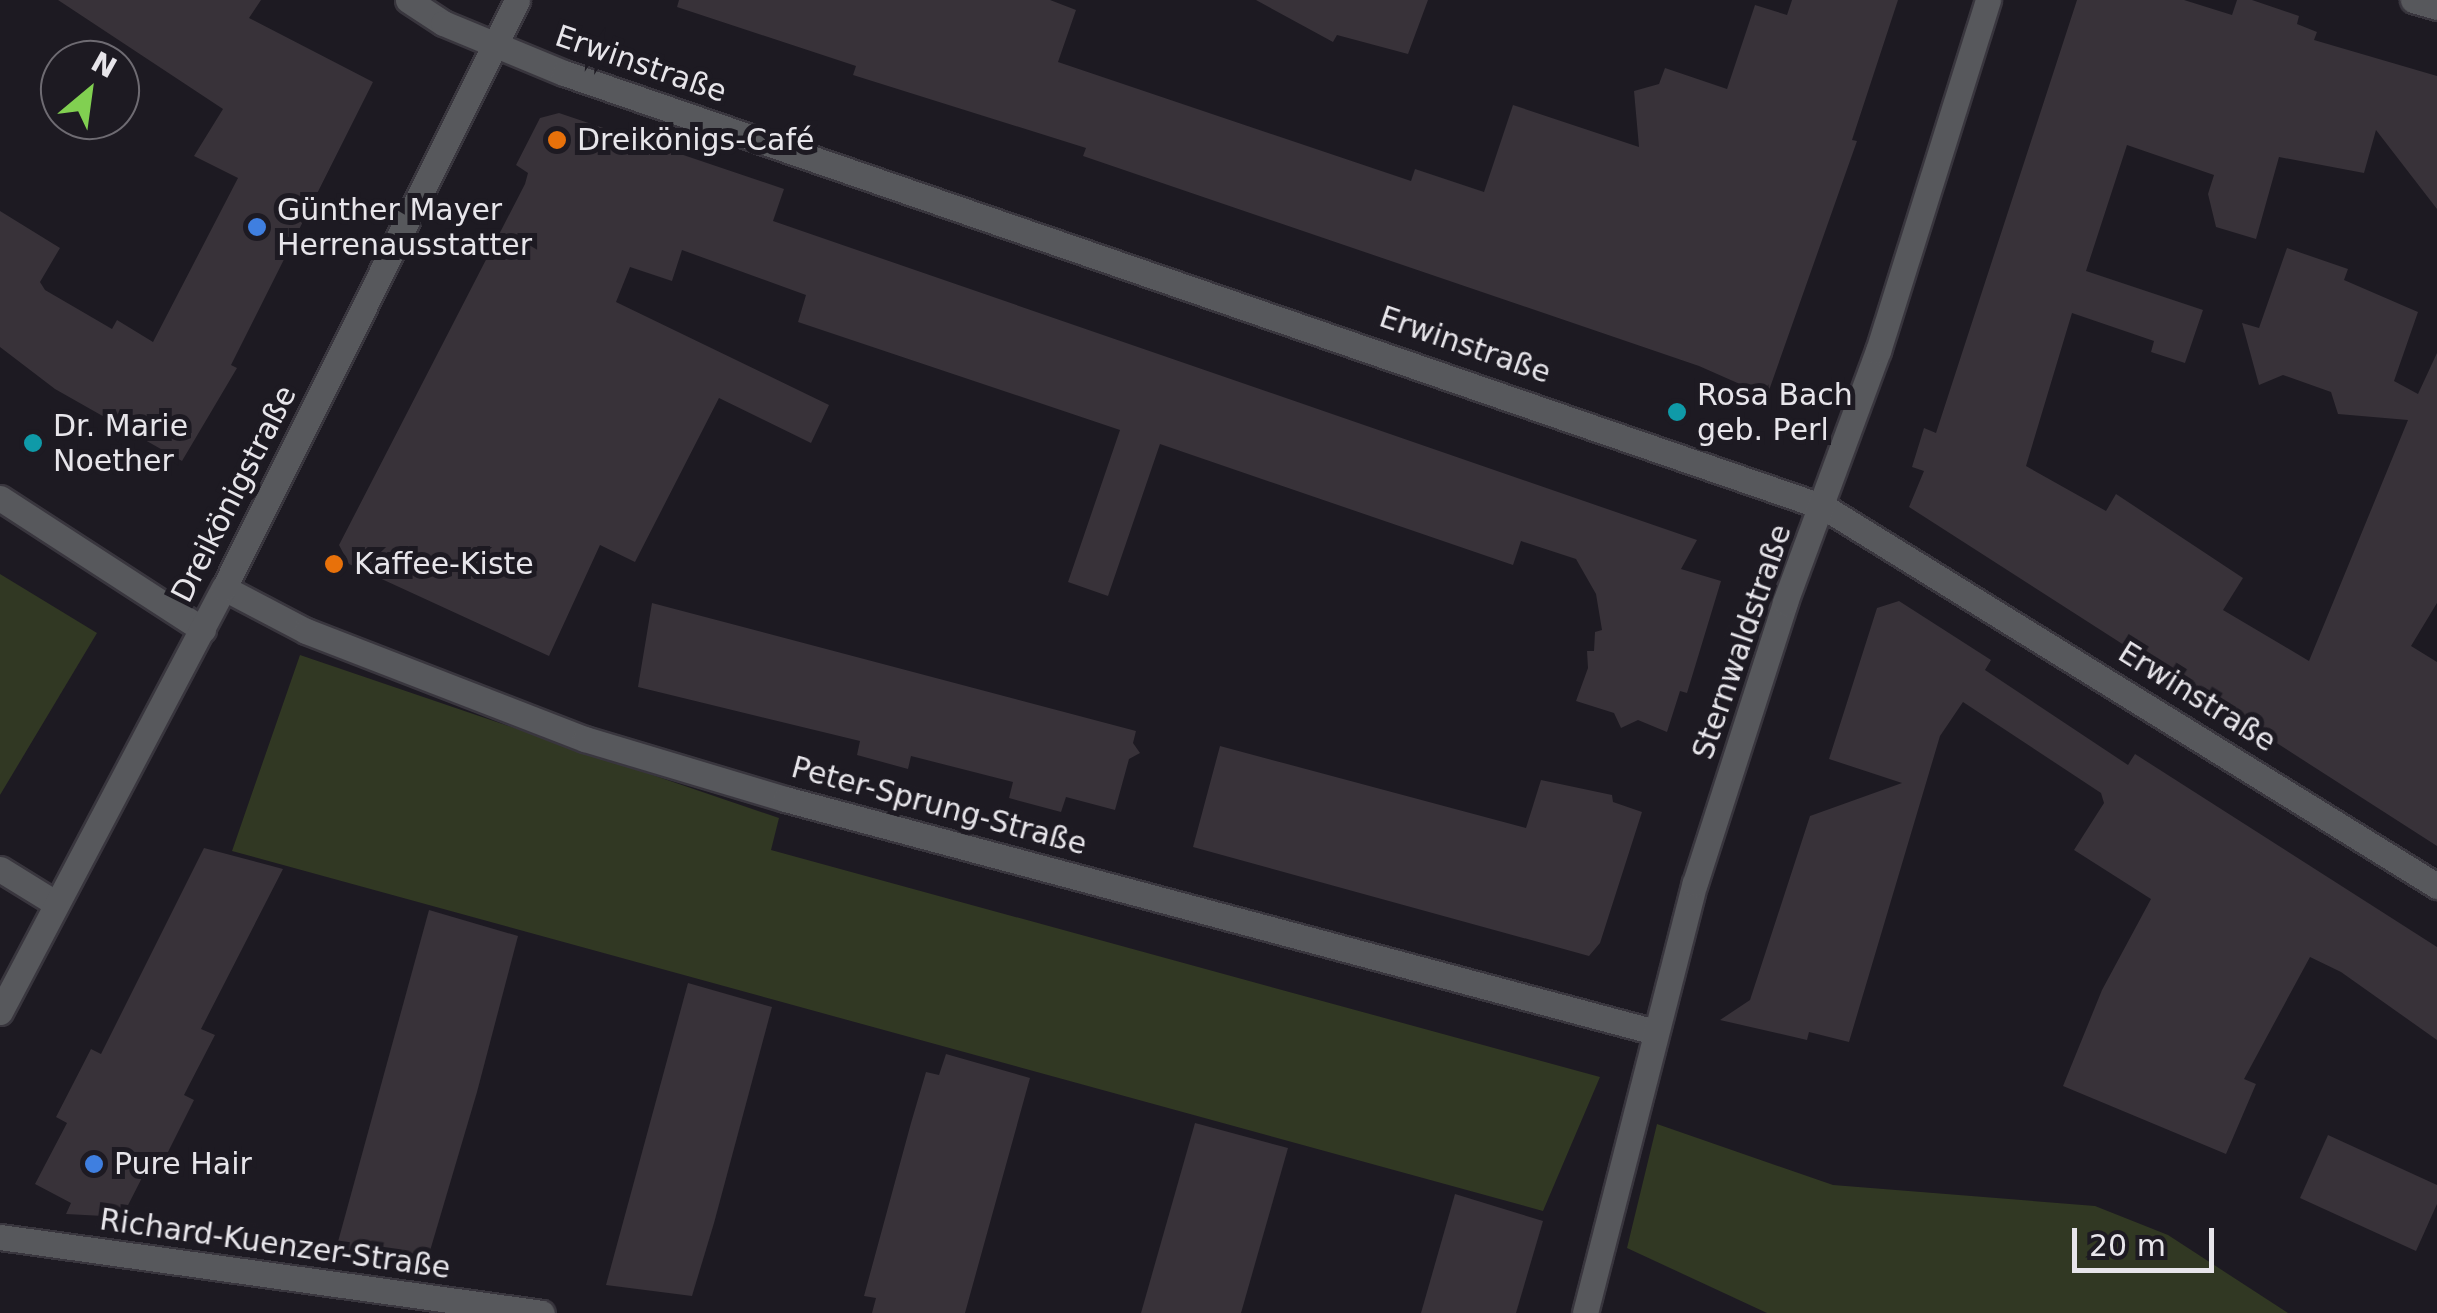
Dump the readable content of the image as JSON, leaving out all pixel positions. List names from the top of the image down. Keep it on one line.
{"streets":{"street":["Erwinstraße","Dreikönigstraße","Sternwaldstraße","Peter-Sprung-Straße","Richard-Kuenzer-Straße"]},"crossings":[["Erwinstraße","Dreikönigstraße"],["Erwinstraße","Sternwaldstraße"],["Dreikönigstraße","Peter-Sprung-Straße"],["Sternwaldstraße","Peter-Sprung-Straße"]],"places":["Dreikönigs-Café","Günther Mayer Herrenausstatter","Rosa Bach geb. Perl","Dr. Marie Noether","Kaffee-Kiste","Pure Hair"],"scale_bar":"20 m","north":"top right"}
